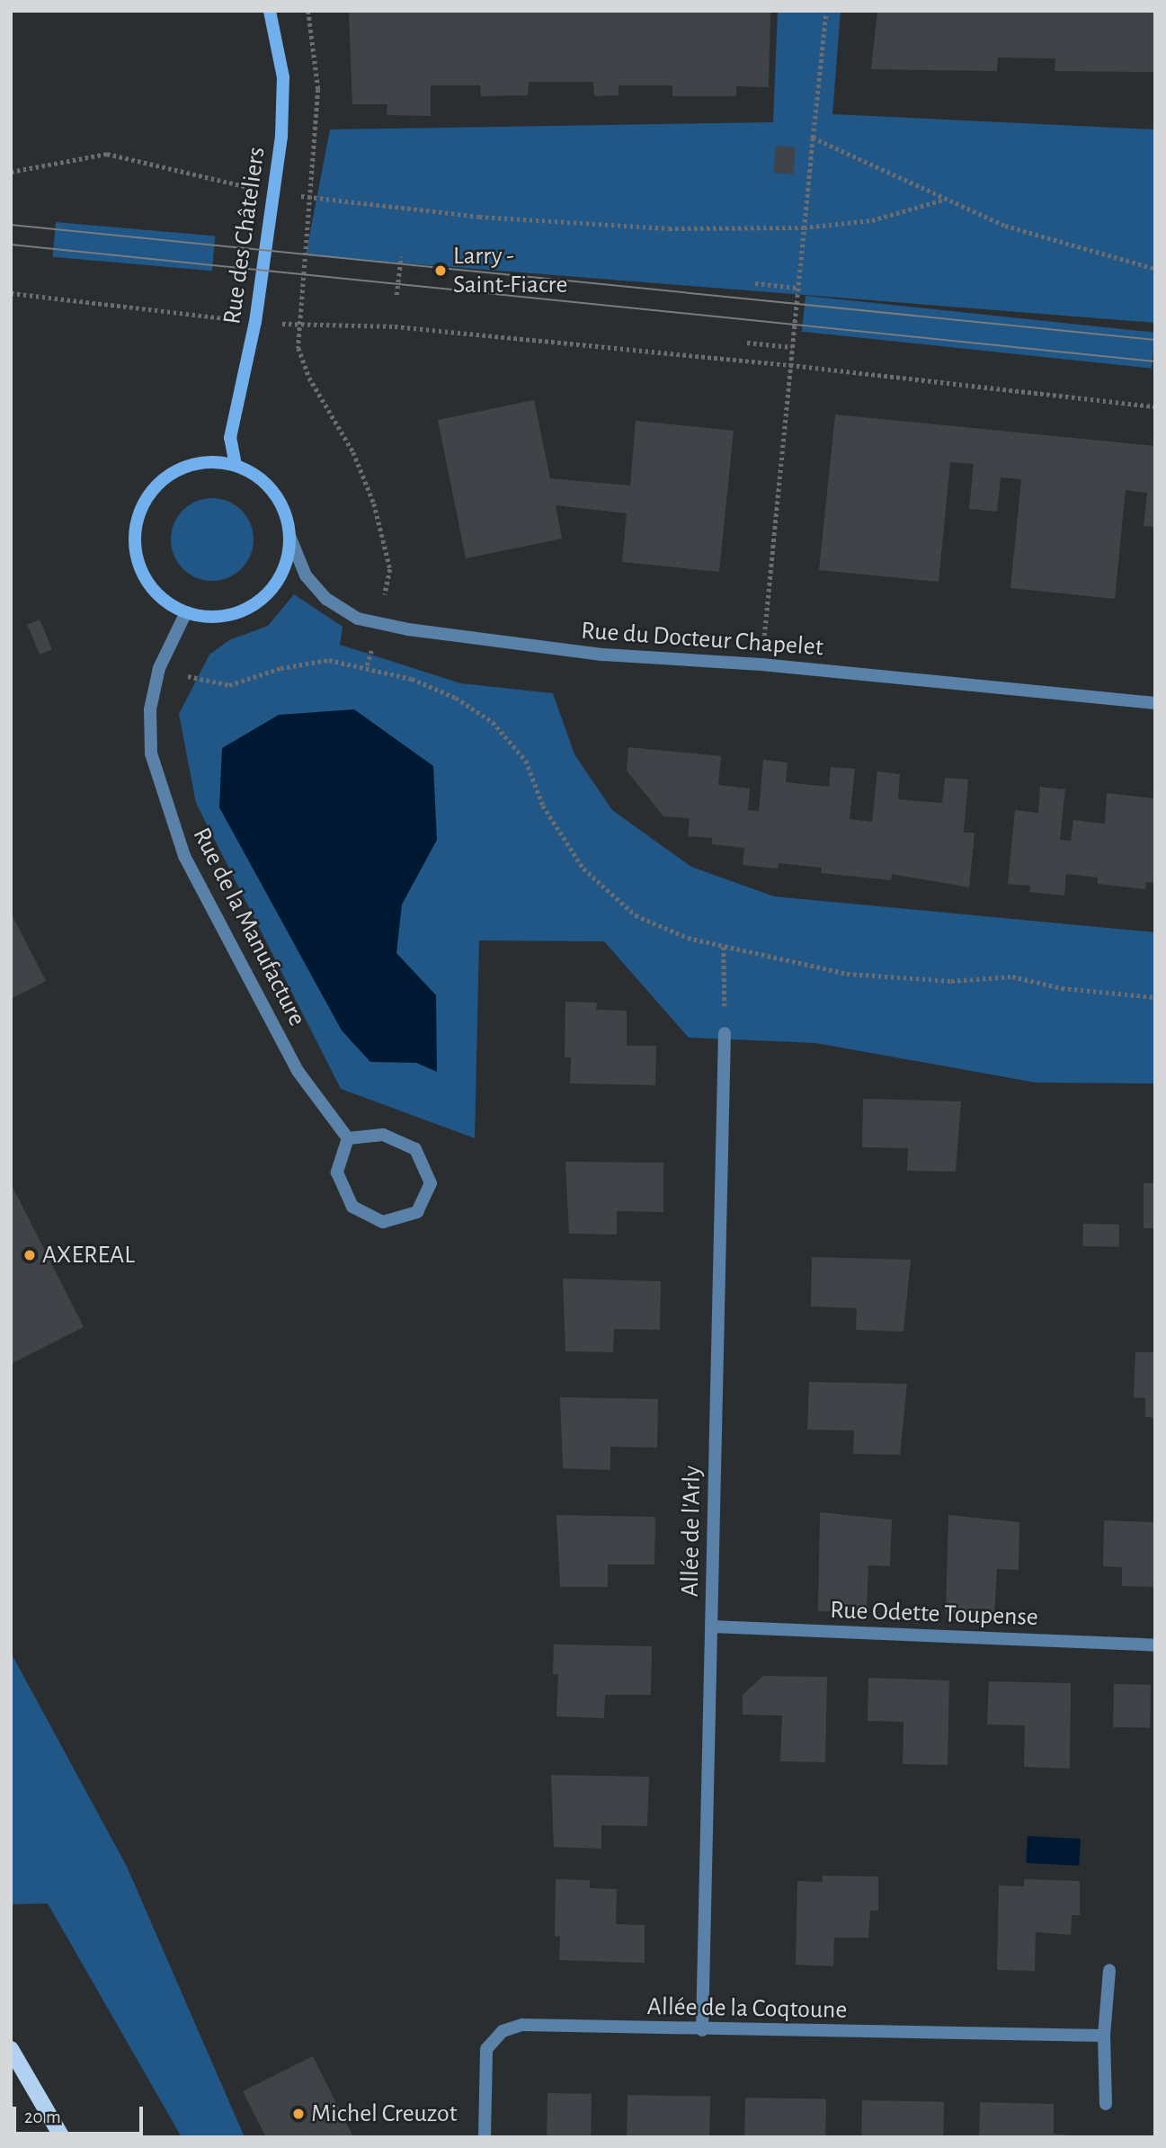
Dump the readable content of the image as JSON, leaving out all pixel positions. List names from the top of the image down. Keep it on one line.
{"streets":{"street":["Rue des Châteliers","Rue du Docteur Chapelet","Rue de la Manufacture","Allée de l'Arly","Rue Odette Toupense","Allée de la Coqtoune"]},"crossings":[["Rue des Châteliers","Rue du Docteur Chapelet"],["Rue des Châteliers","Rue de la Manufacture"],["Rue du Docteur Chapelet","Rue de la Manufacture"],["Allée de l'Arly","Rue Odette Toupense"],["Allée de l'Arly","Allée de la Coqtoune"]],"places":["Larry - Saint-Fiacre","AXEREAL","Michel Creuzot"],"scale_bar":"20 m"}
